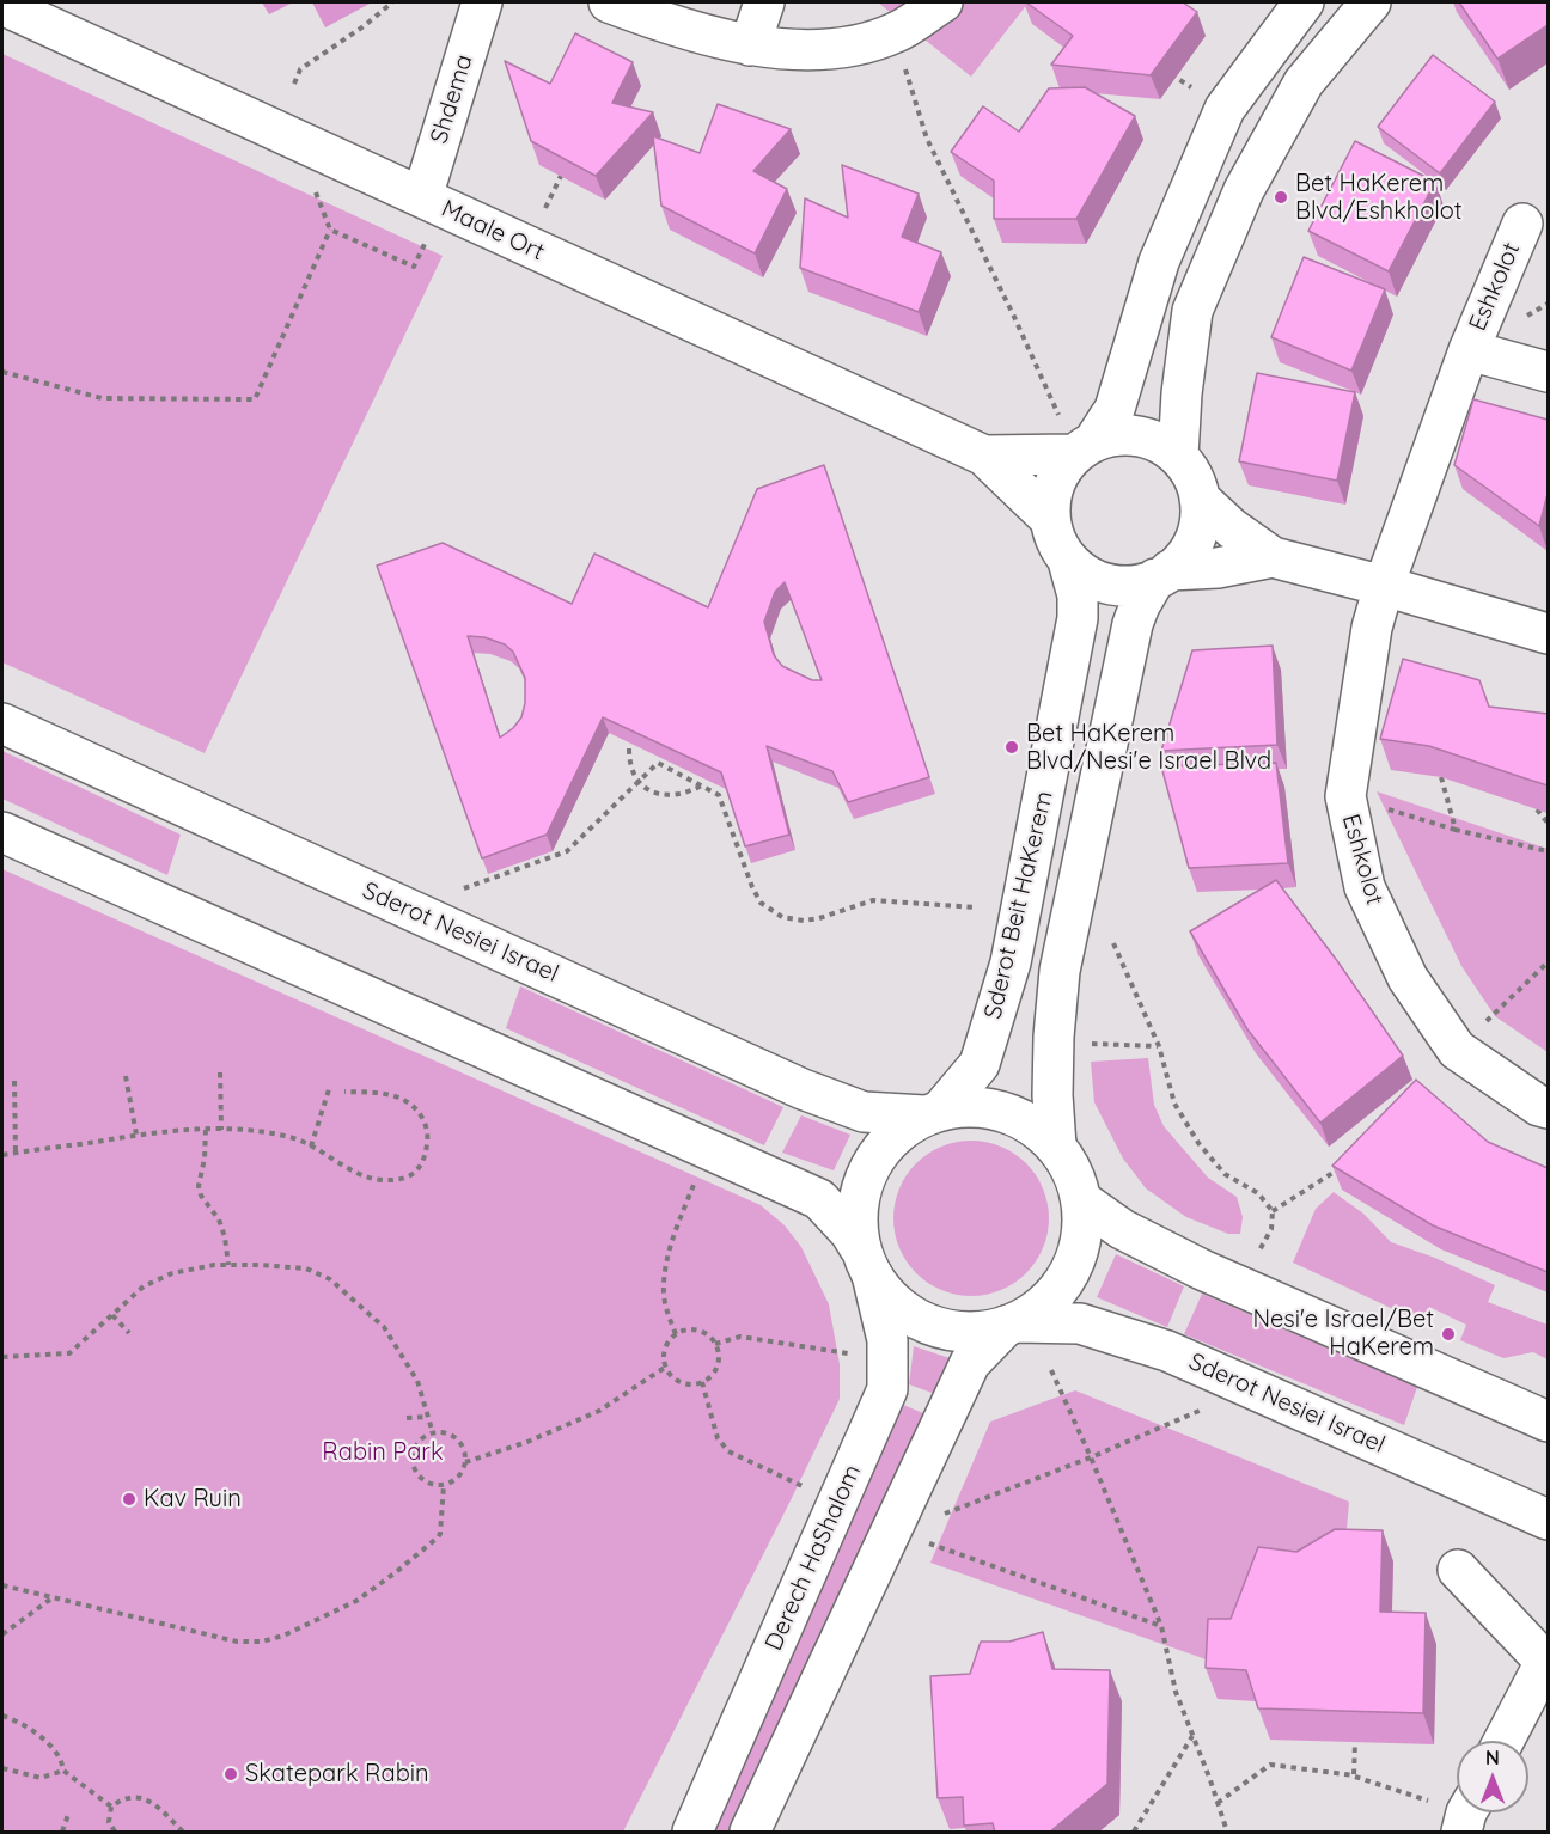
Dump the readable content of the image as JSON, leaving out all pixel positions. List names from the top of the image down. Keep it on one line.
{"streets":{"street":["Shdema","Maale Ort","Eshkolot","Sderot Beit HaKerem","Sderot Nesiei Israel","Derech HaShalom"]},"crossings":[["Shdema","Maale Ort"],["Maale Ort","Sderot Beit HaKerem"],["Sderot Beit HaKerem","Sderot Nesiei Israel"],["Sderot Beit HaKerem","Derech HaShalom"],["Sderot Nesiei Israel","Derech HaShalom"]],"parks":["Rabin Park"],"places":["Bet HaKerem Blvd/Eshkholot","Bet HaKerem Blvd/Nesi'e Israel Blvd","Nesi'e Israel/Bet HaKerem","Kav Ruin","Skatepark Rabin"],"north":"top"}
